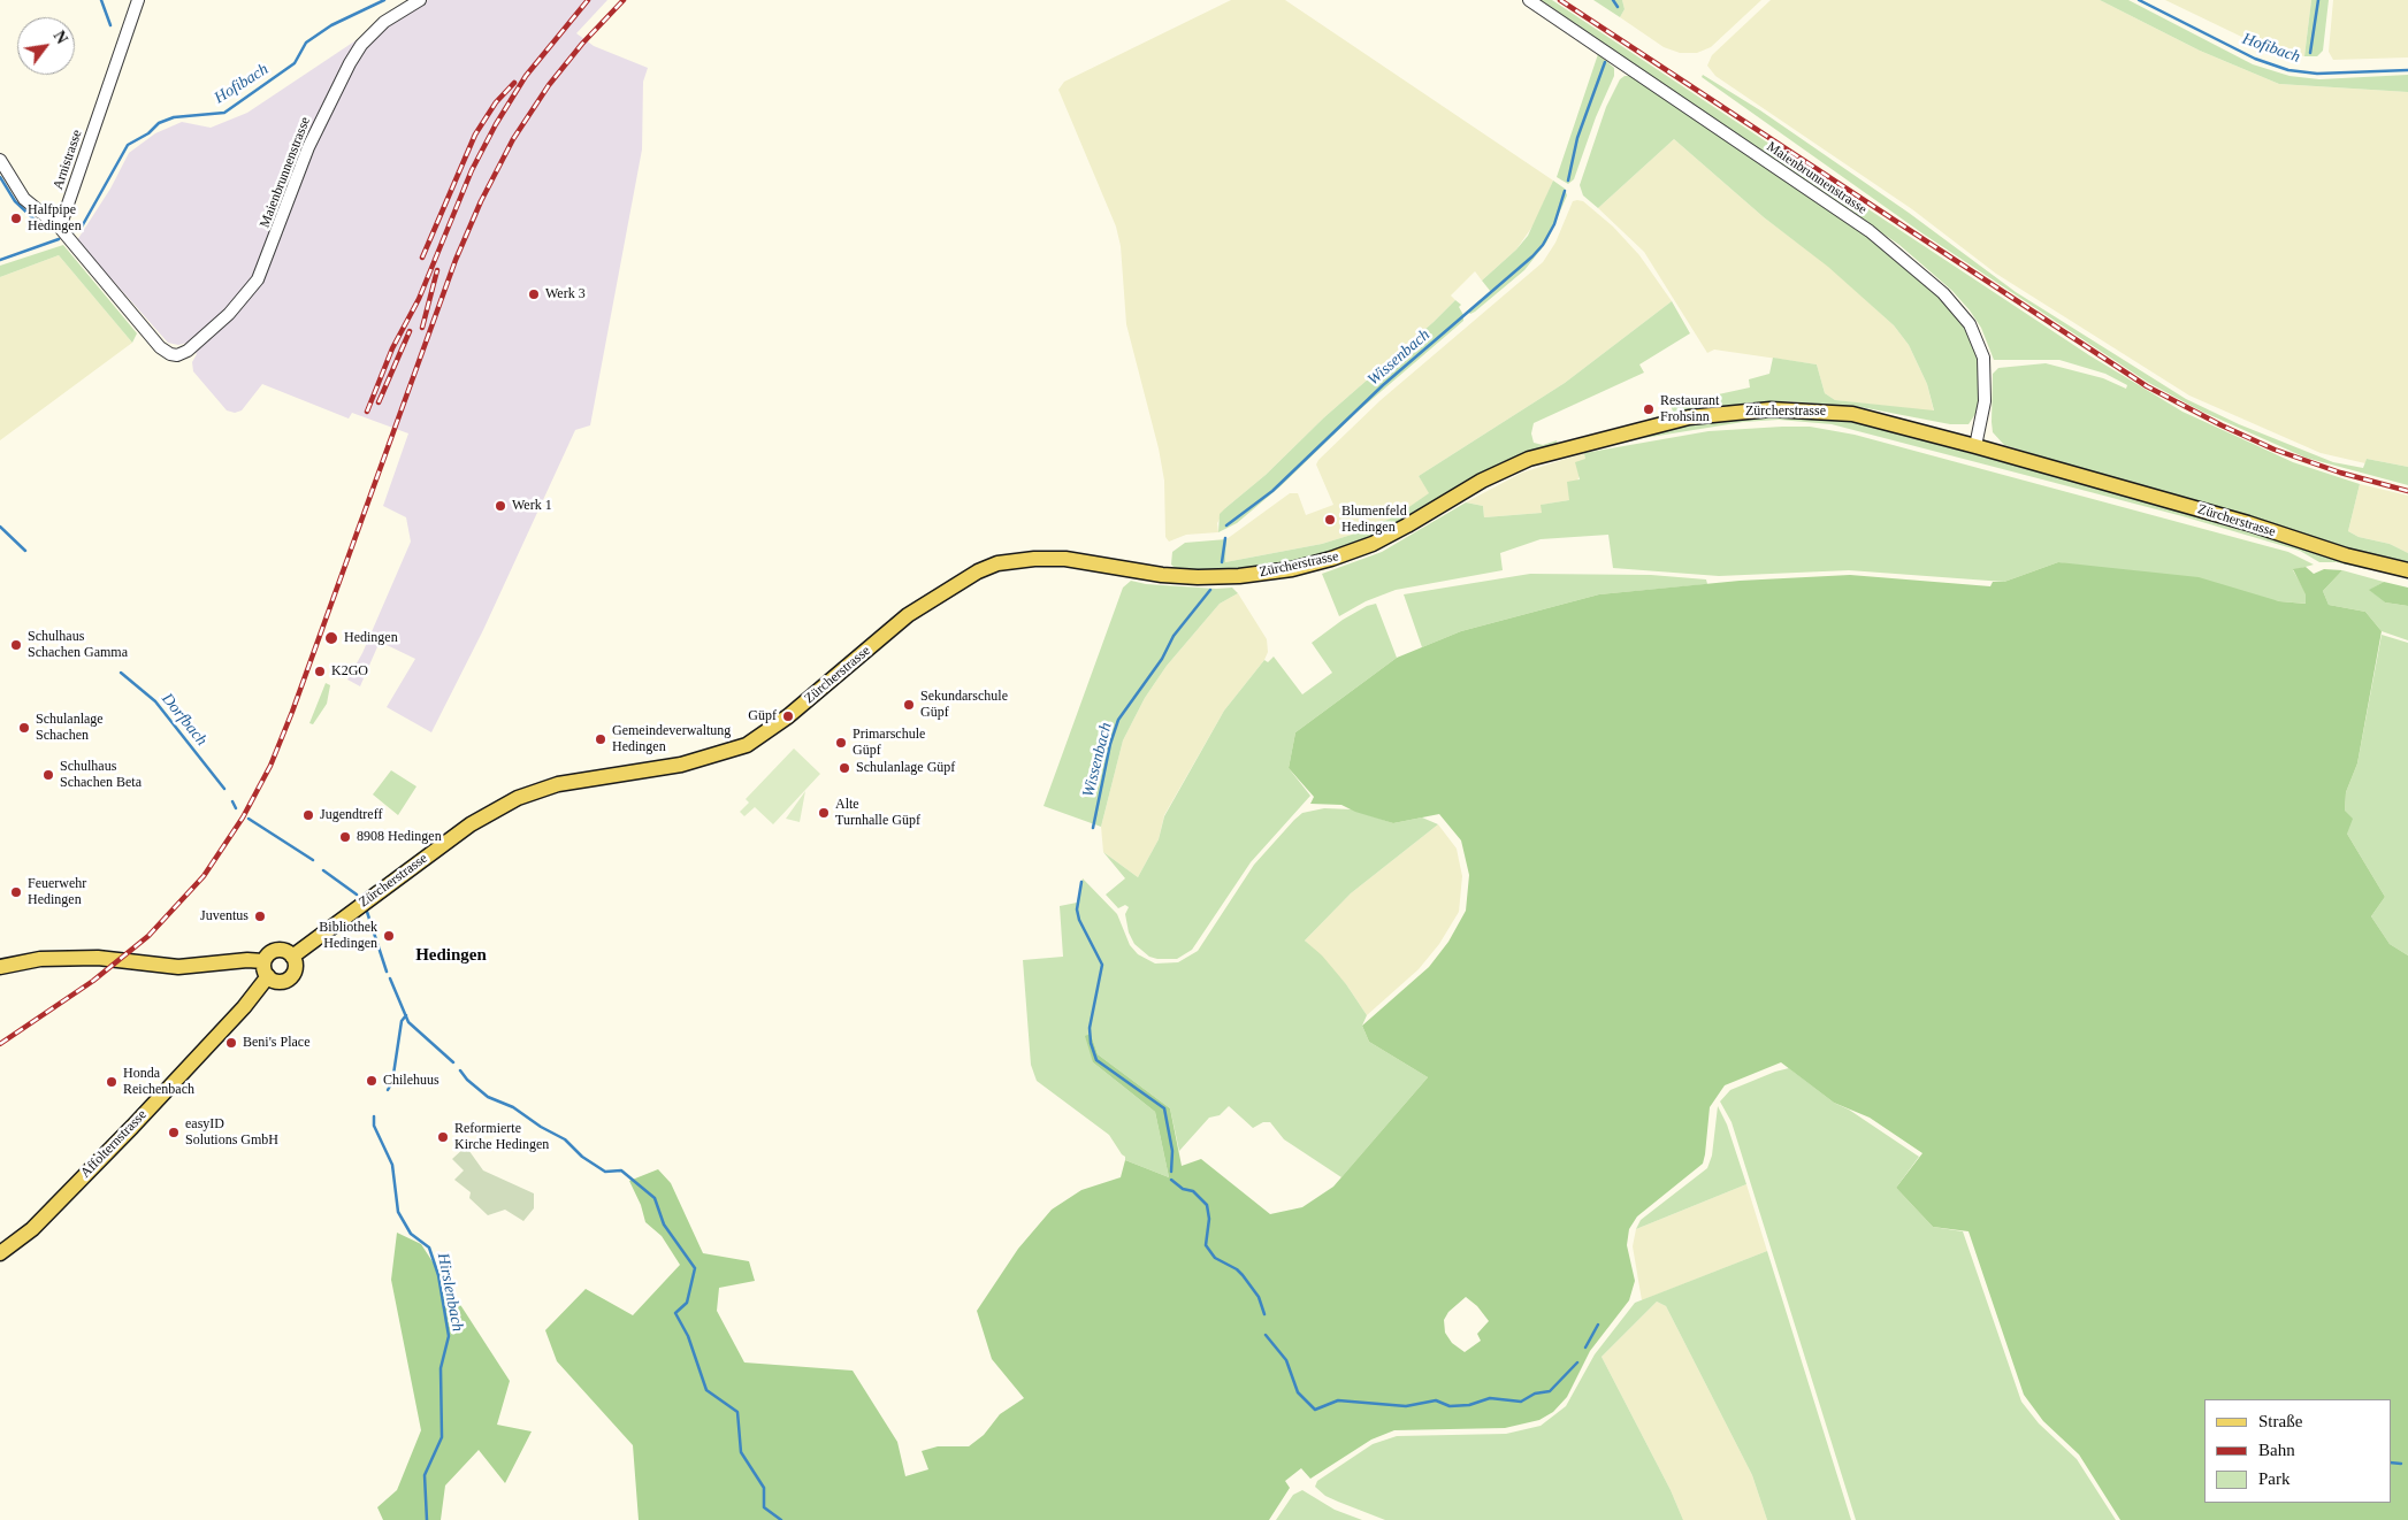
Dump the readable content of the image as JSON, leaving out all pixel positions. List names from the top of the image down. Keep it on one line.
{"streets":{"main road":["Zürcherstrasse","Affolternstrasse"],"street":["Arnistrasse","Maienbrunnenstrasse"]},"crossings":[["Arnistrasse","Maienbrunnenstrasse"],["Maienbrunnenstrasse","Zürcherstrasse"],["Zürcherstrasse","Affolternstrasse"]],"districts":["Hedingen"],"water":["Hofibach","Wissenbach","Dorfbach","Hirslenbach"],"places":["Halfpipe Hedingen","Werk 3","Restaurant Frohsinn","Werk 1","Blumenfeld Hedingen","Hedingen","Schulhaus Schachen Gamma","K2GO","Sekundarschule Güpf","Güpf","Schulanlage Schachen","Gemeindeverwaltung Hedingen","Primarschule Güpf","Schulanlage Güpf","Schulhaus Schachen Beta","Alte Turnhalle Güpf","Jugendtreff","8908 Hedingen","Feuerwehr Hedingen","Juventus","Bibliothek Hedingen","Beni's Place","Chilehuus","Honda Reichenbach","easyID Solutions GmbH","Reformierte Kirche Hedingen"],"legend":["Straße","Bahn","Park"],"north":"top right"}
